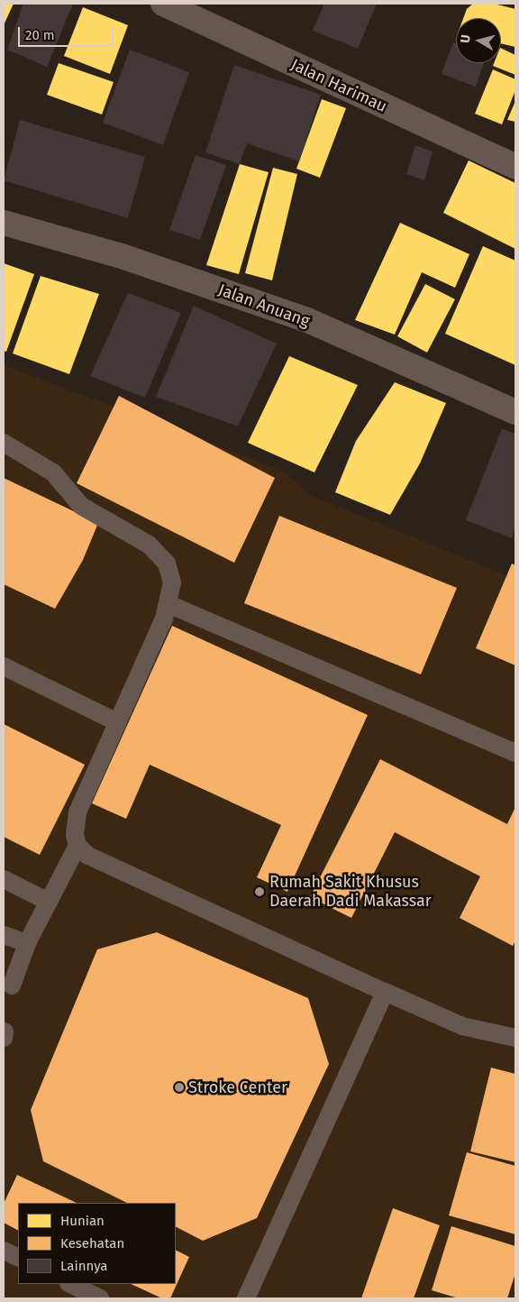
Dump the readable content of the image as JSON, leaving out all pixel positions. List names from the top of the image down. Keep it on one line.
{"streets":{"street":["Jalan Harimau","Jalan Anuang"]},"places":["Rumah Sakit Khusus Daerah Dadi Makassar","Stroke Center"],"legend":["Hunian","Kesehatan","Lainnya"],"scale_bar":"20 m","north":"left"}
